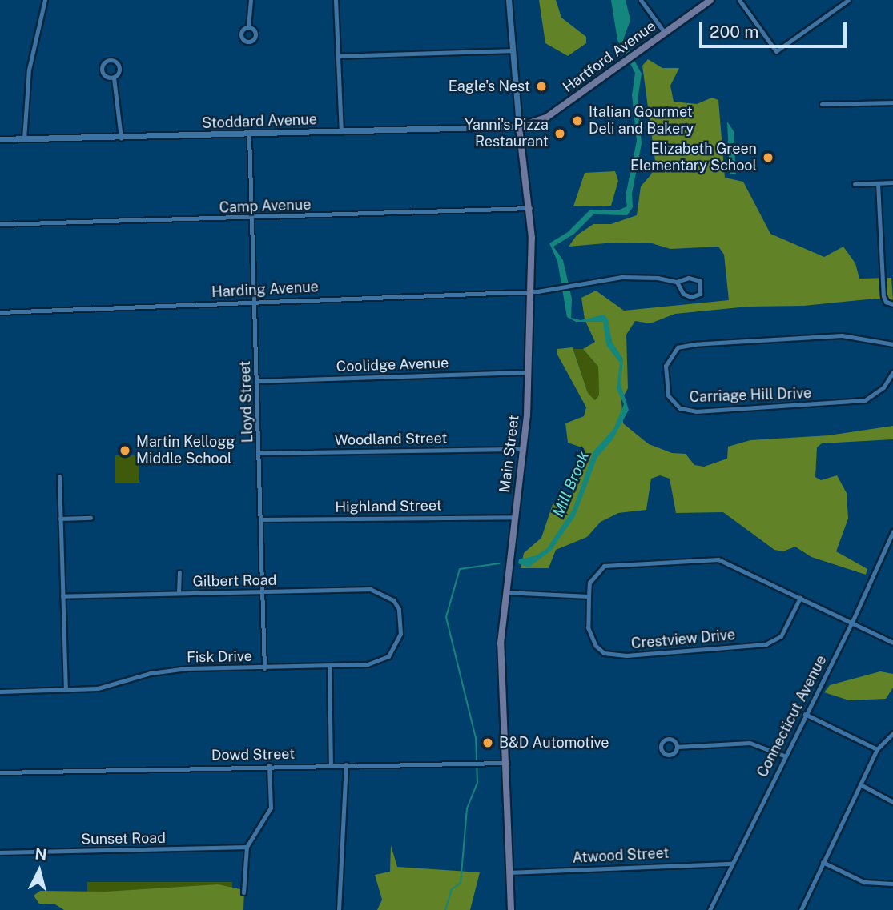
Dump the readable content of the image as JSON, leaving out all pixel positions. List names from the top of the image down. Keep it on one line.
{"streets":{"main road":["Hartford Avenue","Main Street"],"street":["Stoddard Avenue","Camp Avenue","Harding Avenue","Coolidge Avenue","Carriage Hill Drive","Lloyd Street","Woodland Street","Highland Street","Gilbert Road","Crestview Drive","Fisk Drive","Connecticut Avenue","Dowd Street","Sunset Road","Atwood Street"]},"crossings":[["Hartford Avenue","Stoddard Avenue"],["Hartford Avenue","Main Street"],["Stoddard Avenue","Lloyd Street"],["Stoddard Avenue","Main Street"],["Camp Avenue","Lloyd Street"],["Camp Avenue","Main Street"],["Harding Avenue","Lloyd Street"],["Harding Avenue","Main Street"],["Coolidge Avenue","Lloyd Street"],["Coolidge Avenue","Main Street"],["Lloyd Street","Woodland Street"],["Lloyd Street","Highland Street"],["Lloyd Street","Gilbert Road"],["Lloyd Street","Fisk Drive"],["Woodland Street","Main Street"],["Main Street","Highland Street"],["Main Street","Dowd Street"],["Main Street","Atwood Street"],["Gilbert Road","Fisk Drive"],["Connecticut Avenue","Atwood Street"]],"water":["Mill Brook"],"places":["Eagle's Nest","Italian Gourmet Deli and Bakery","Yanni's Pizza Restaurant","Elizabeth Green Elementary School","Martin Kellogg Middle School","B&D Automotive"],"scale_bar":"200 m","north":"top"}
